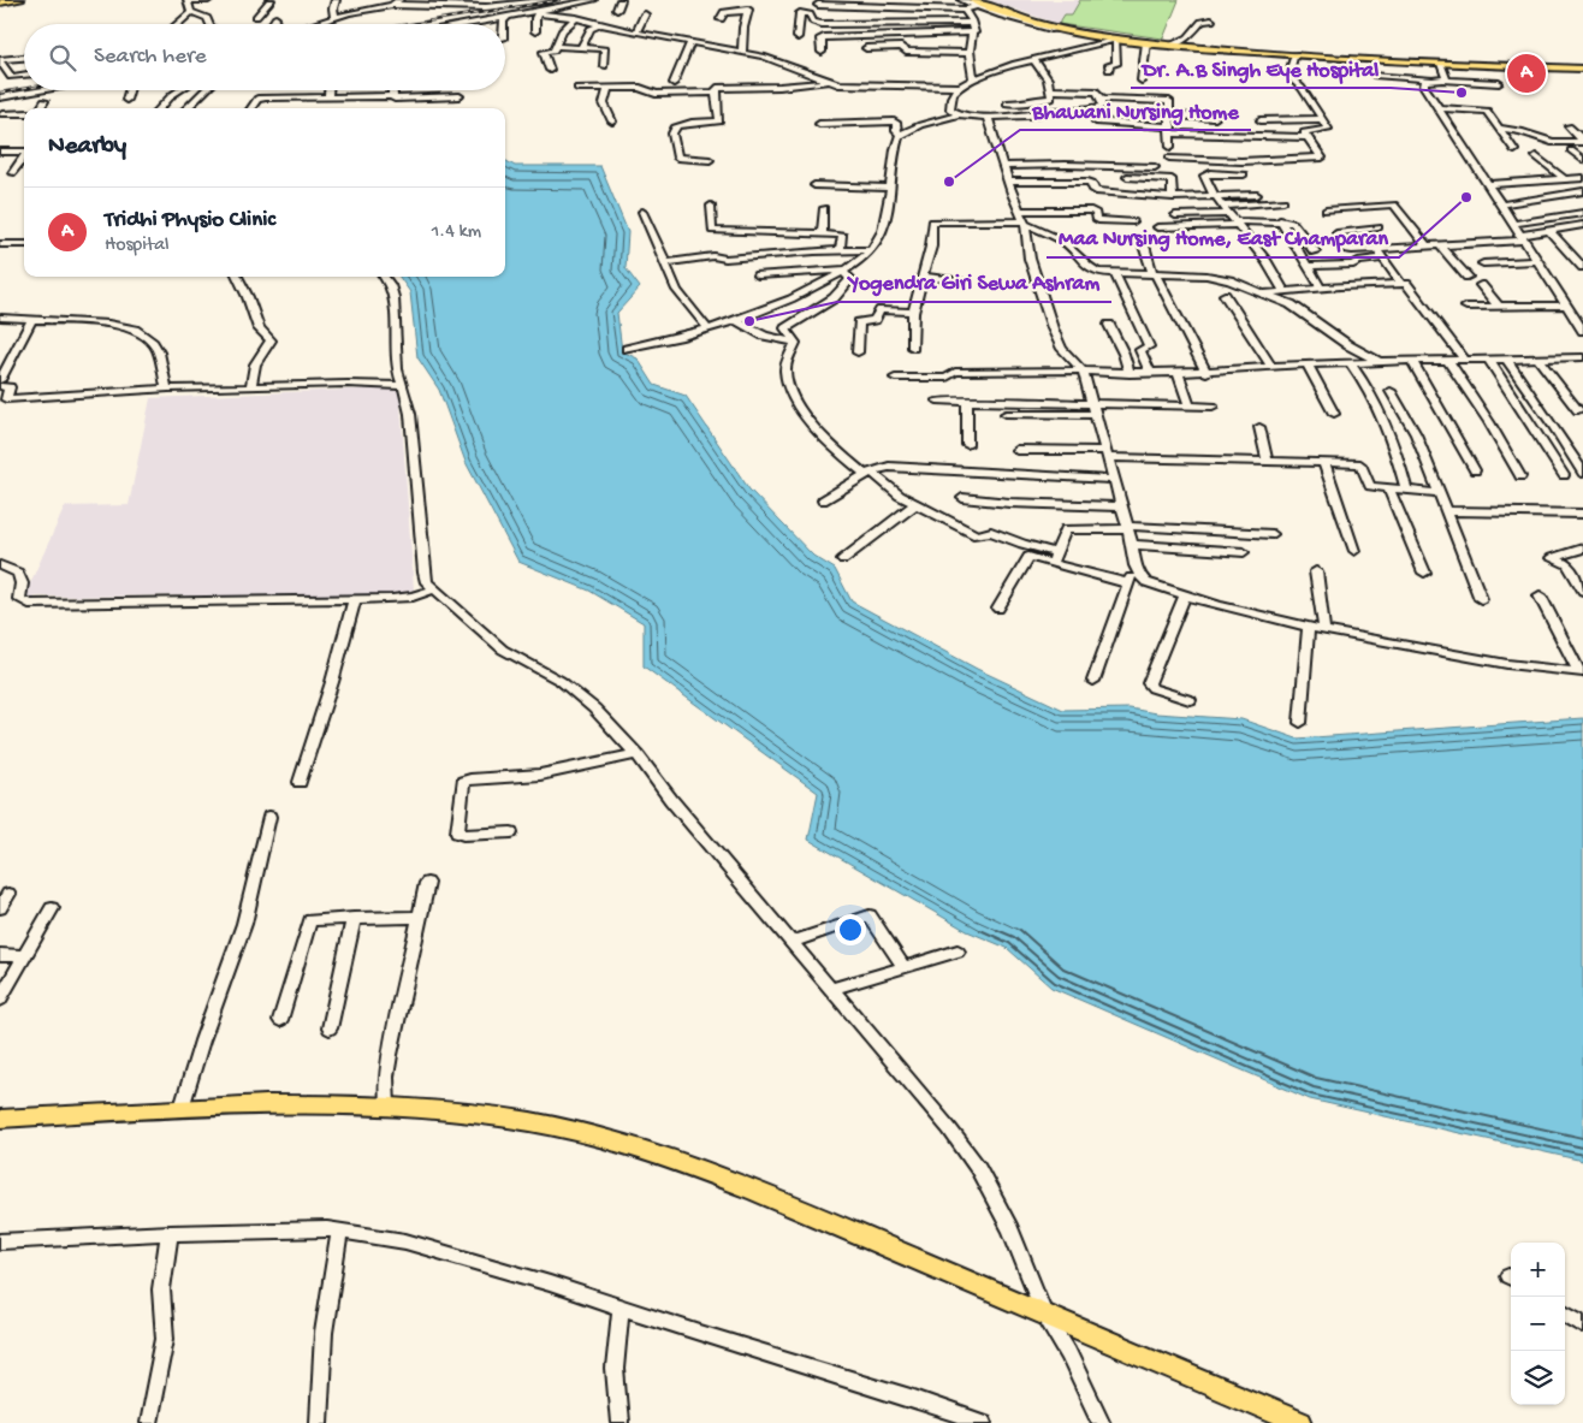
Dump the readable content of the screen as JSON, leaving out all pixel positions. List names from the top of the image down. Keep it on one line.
{"places":["Dr. A.B Singh Eye Hospital","Bhawani Nursing Home","Maa Nursing Home, East Champaran","Yogendra Giri Sewa Ashram"],"page":{"search":"Search here","pins":"A","heading":"Nearby","list":[{"mark":"A","name":"Tridhi Physio Clinic","note":"Hospital","value":"1.4 km"}],"map_buttons":["+","−"]}}
